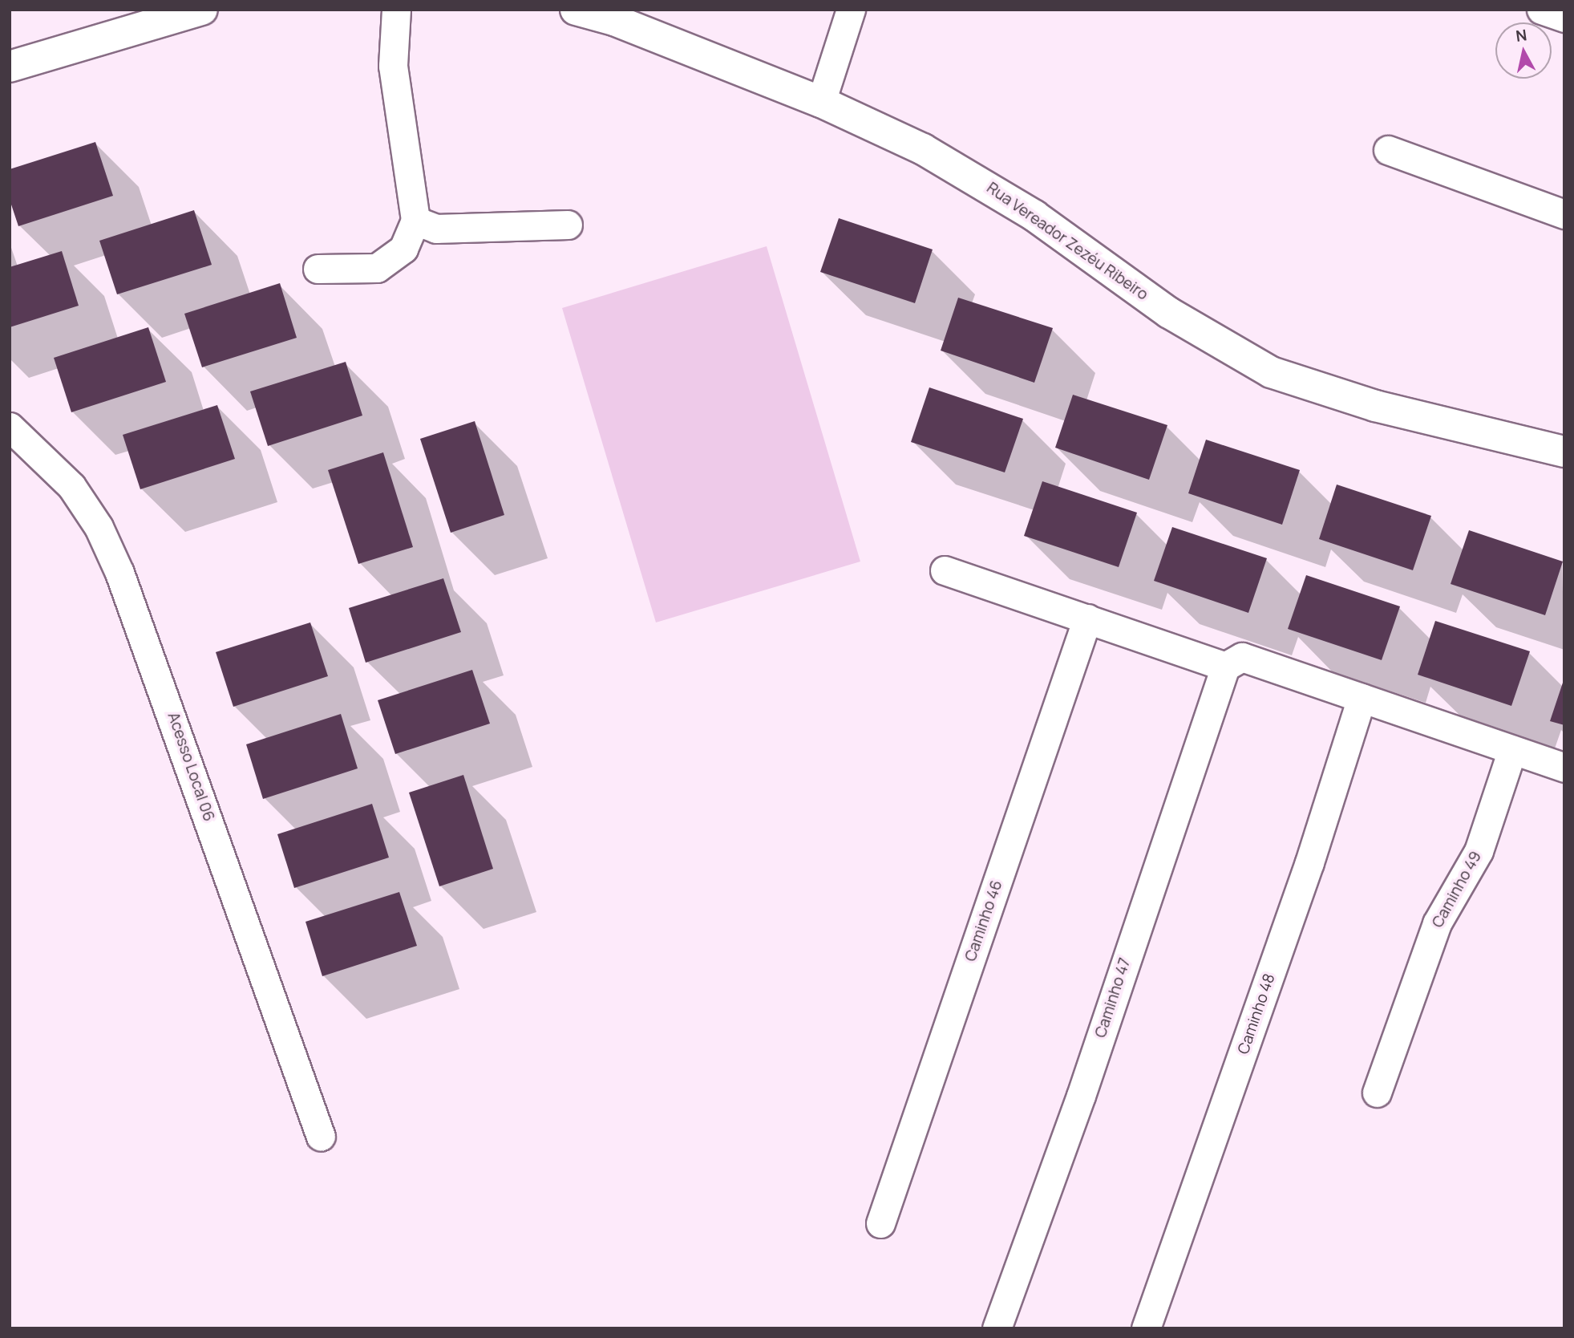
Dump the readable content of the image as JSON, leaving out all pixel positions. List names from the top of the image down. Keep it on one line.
{"streets":{"main road":["Rua Vereador Zezéu Ribeiro"],"street":["Acesso Local 06","Caminho 49","Caminho 46","Caminho 47","Caminho 48"]},"north":"top"}
